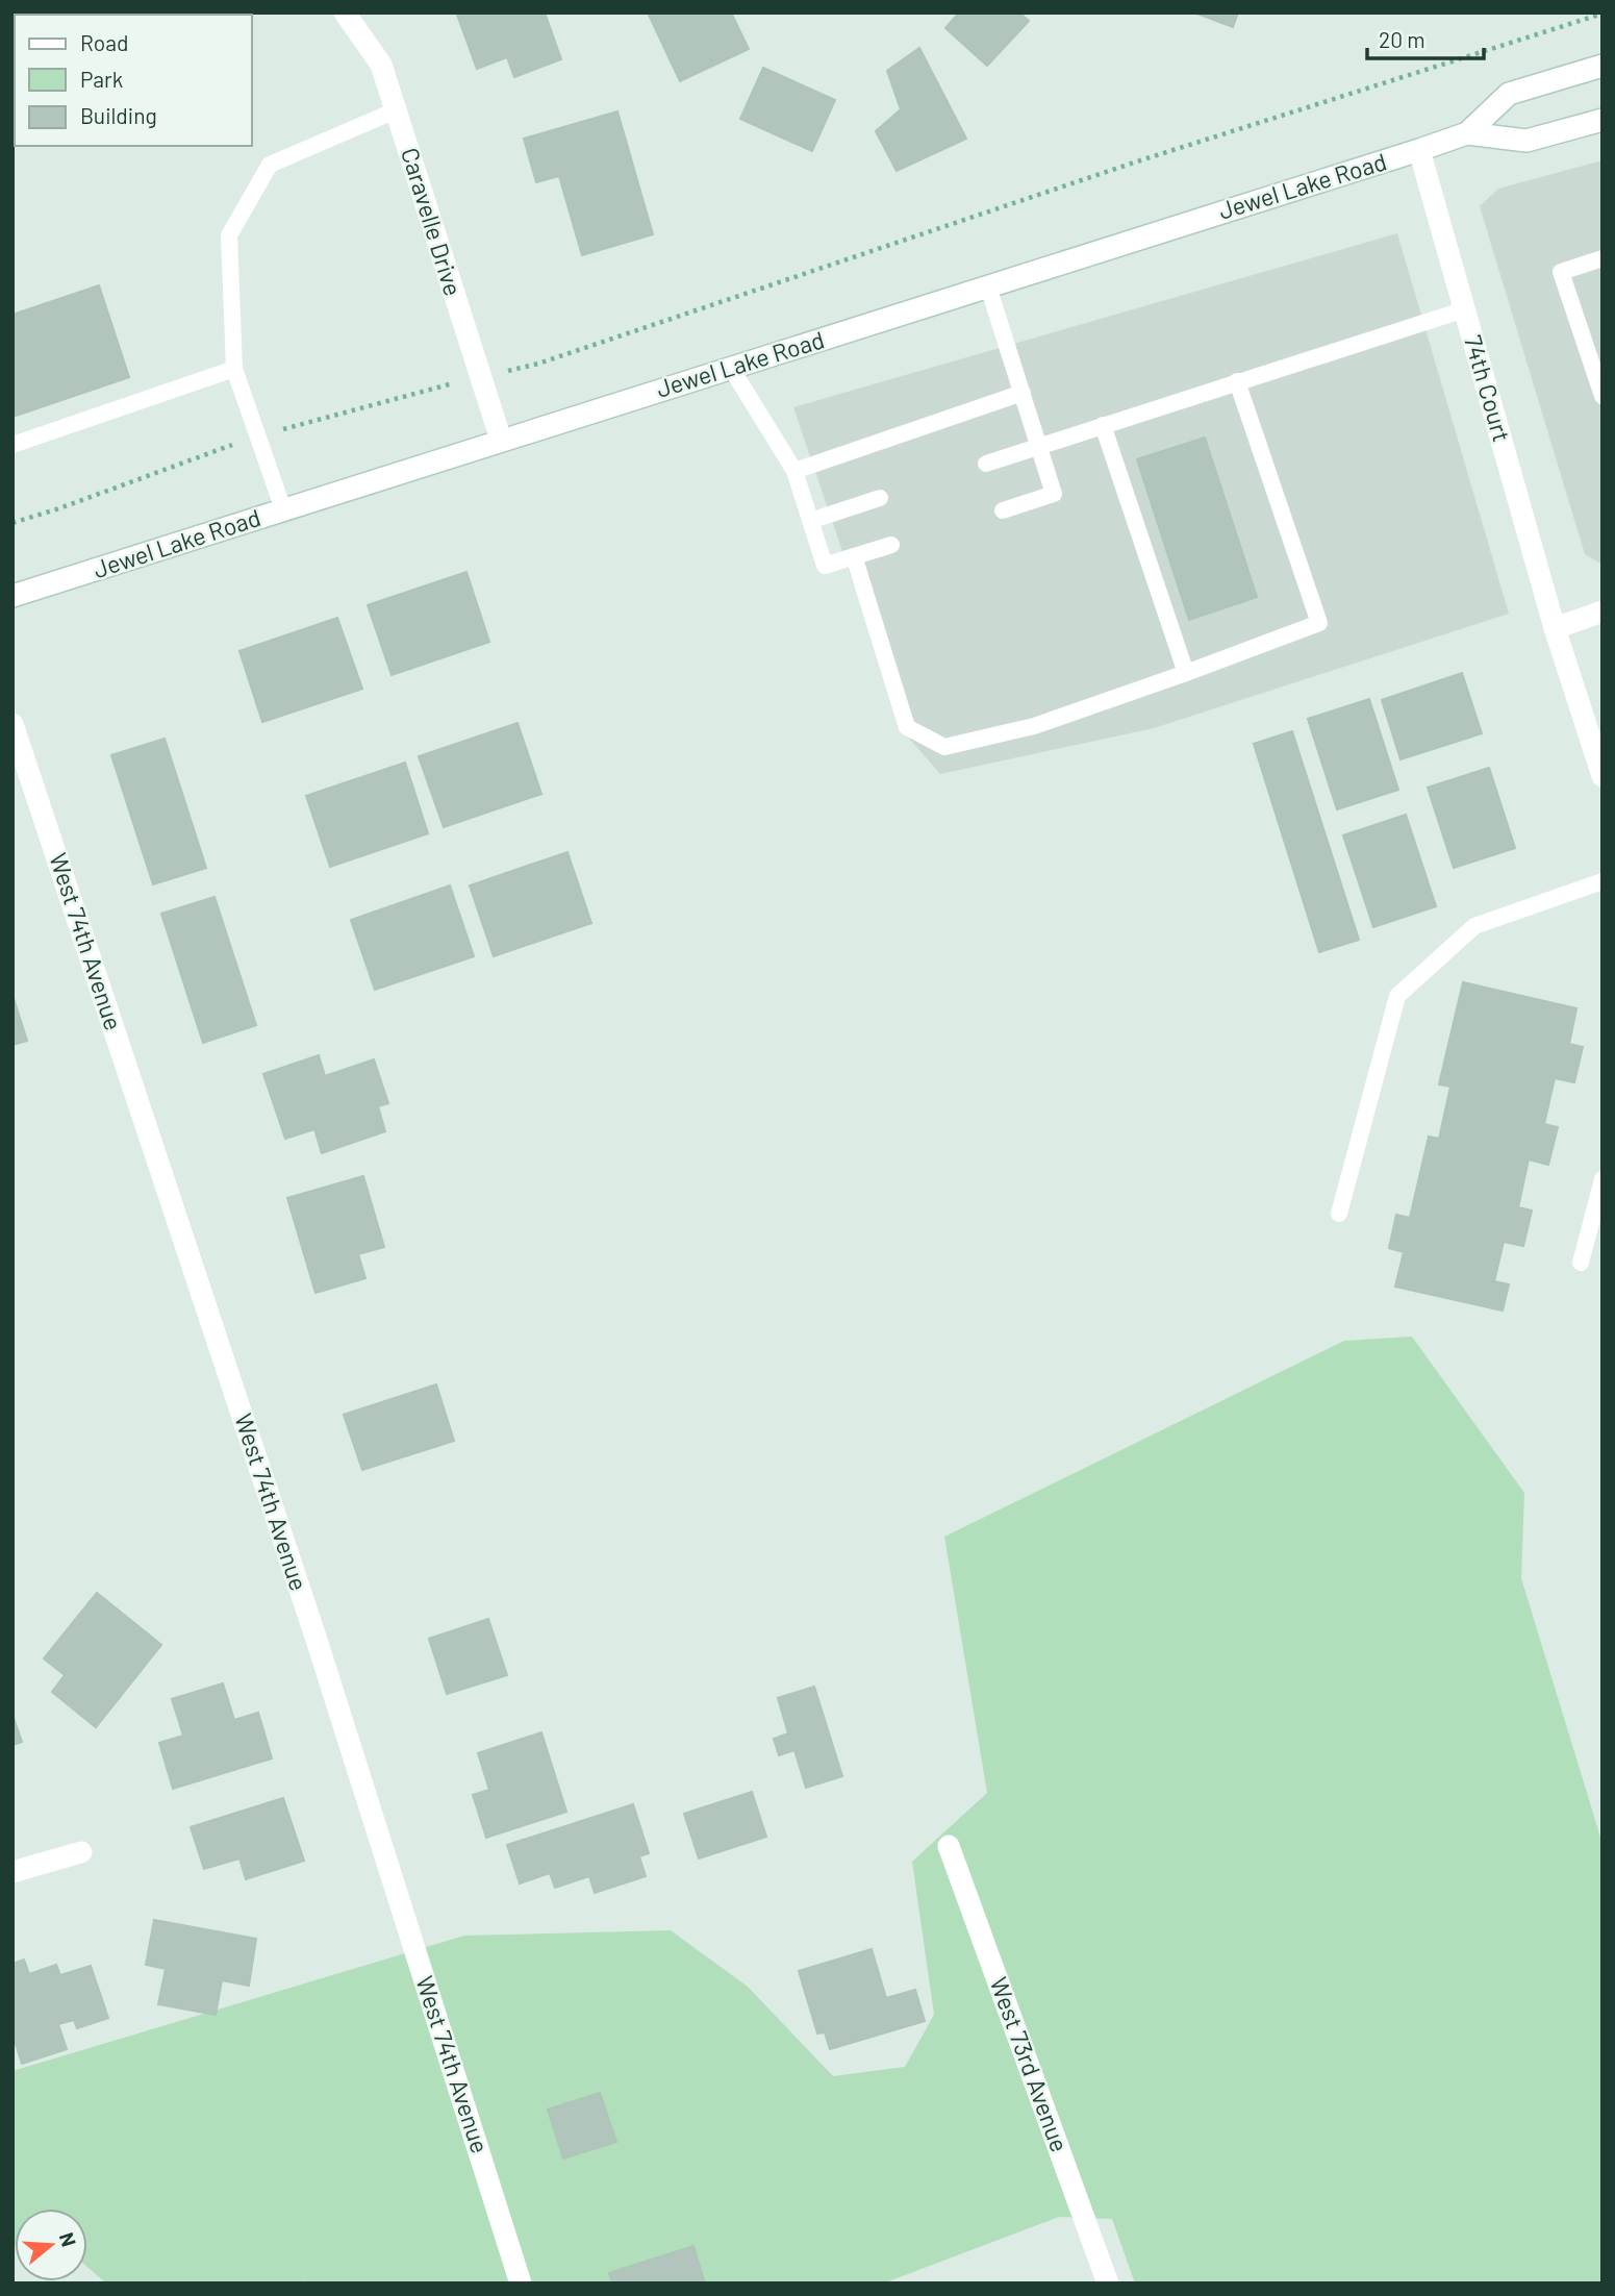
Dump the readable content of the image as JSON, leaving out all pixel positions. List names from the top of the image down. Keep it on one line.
{"streets":{"street":["Jewel Lake Road","Caravelle Drive","74th Court","West 74th Avenue","West 73rd Avenue"]},"crossings":[["Jewel Lake Road","Caravelle Drive"],["Jewel Lake Road","74th Court"]],"legend":["Road","Park","Building"],"scale_bar":"20 m","north":"right"}
